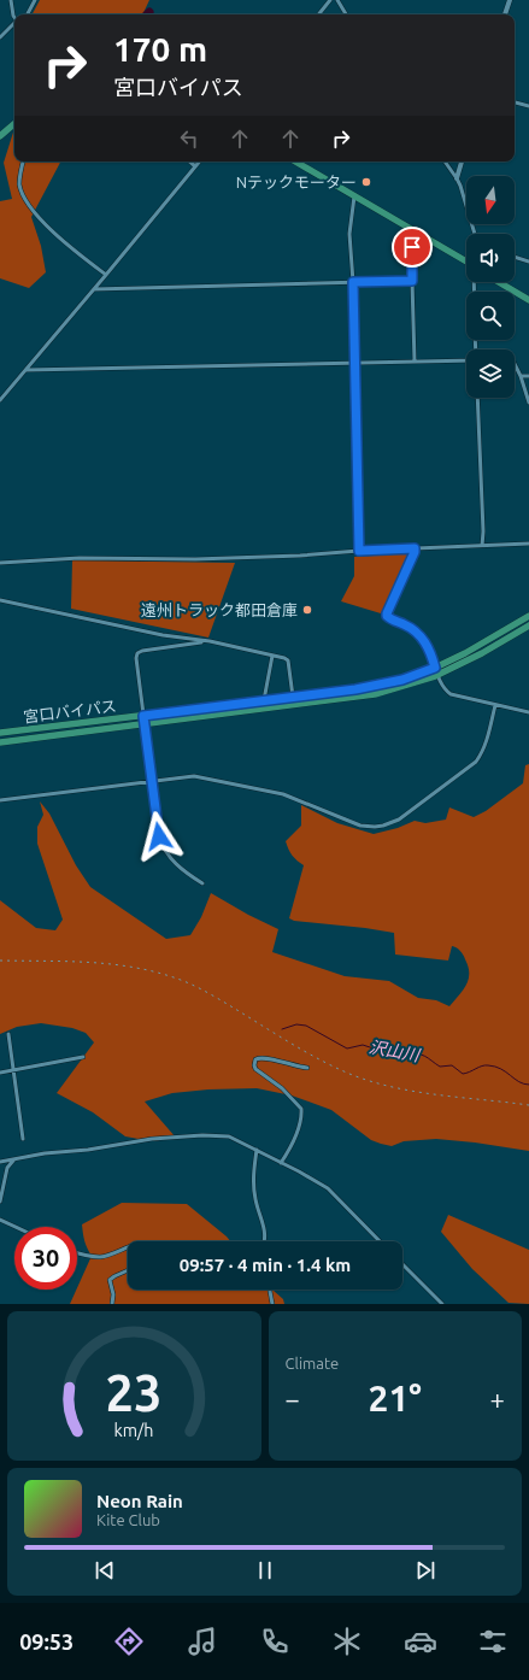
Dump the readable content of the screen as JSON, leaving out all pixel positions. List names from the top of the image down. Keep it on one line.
{"streets":{"highway":["宮口バイパス"]},"water":["沢山川"],"places":["Nテックモーター","遠州トラック都田倉庫"],"north":"bottom","page":{"turn":["170 m","宮口バイパス"],"limit":"30","trip":"09:57 · 4 min · 1.4 km","tile":"Climate","heat":["−","21°","+"],"song":["Neon Rain","Kite Club"],"tabs":"09:53","gauge":["23","km/h"]}}
